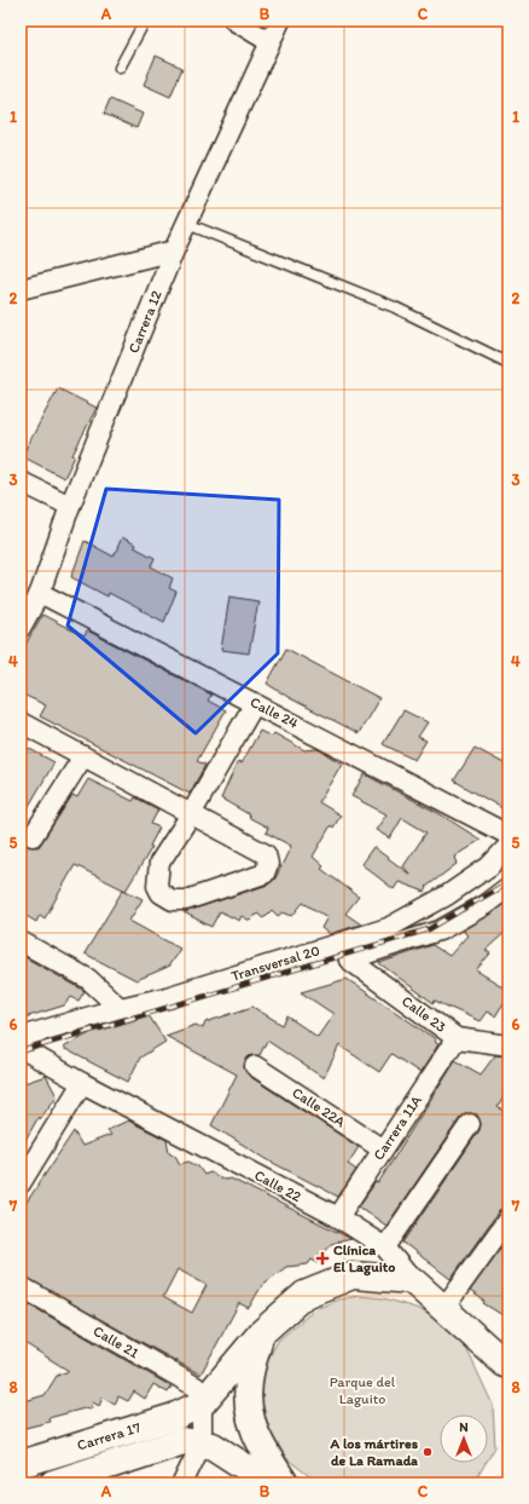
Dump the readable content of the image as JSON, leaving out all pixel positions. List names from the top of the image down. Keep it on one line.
{"streets":{"main road":["Calle 22","Carrera 17"],"street":["Carrera 12","Calle 24","Transversal 20","Calle 23","Calle 22A","Carrera 11A","Calle 21"]},"crossings":[["Carrera 12","Calle 24"],["Calle 23","Carrera 11A"],["Calle 22A","Carrera 11A"],["Carrera 11A","Calle 22"],["Calle 21","Carrera 17"]],"parks":["Parque del Laguito"],"places":{"health":["Clínica El Laguito"],"other":["A los mártires de La Ramada"]},"north":"top","grid":{"columns":["A","B","C"],"rows":["1","2","3","4","5","6","7","8"]}}
